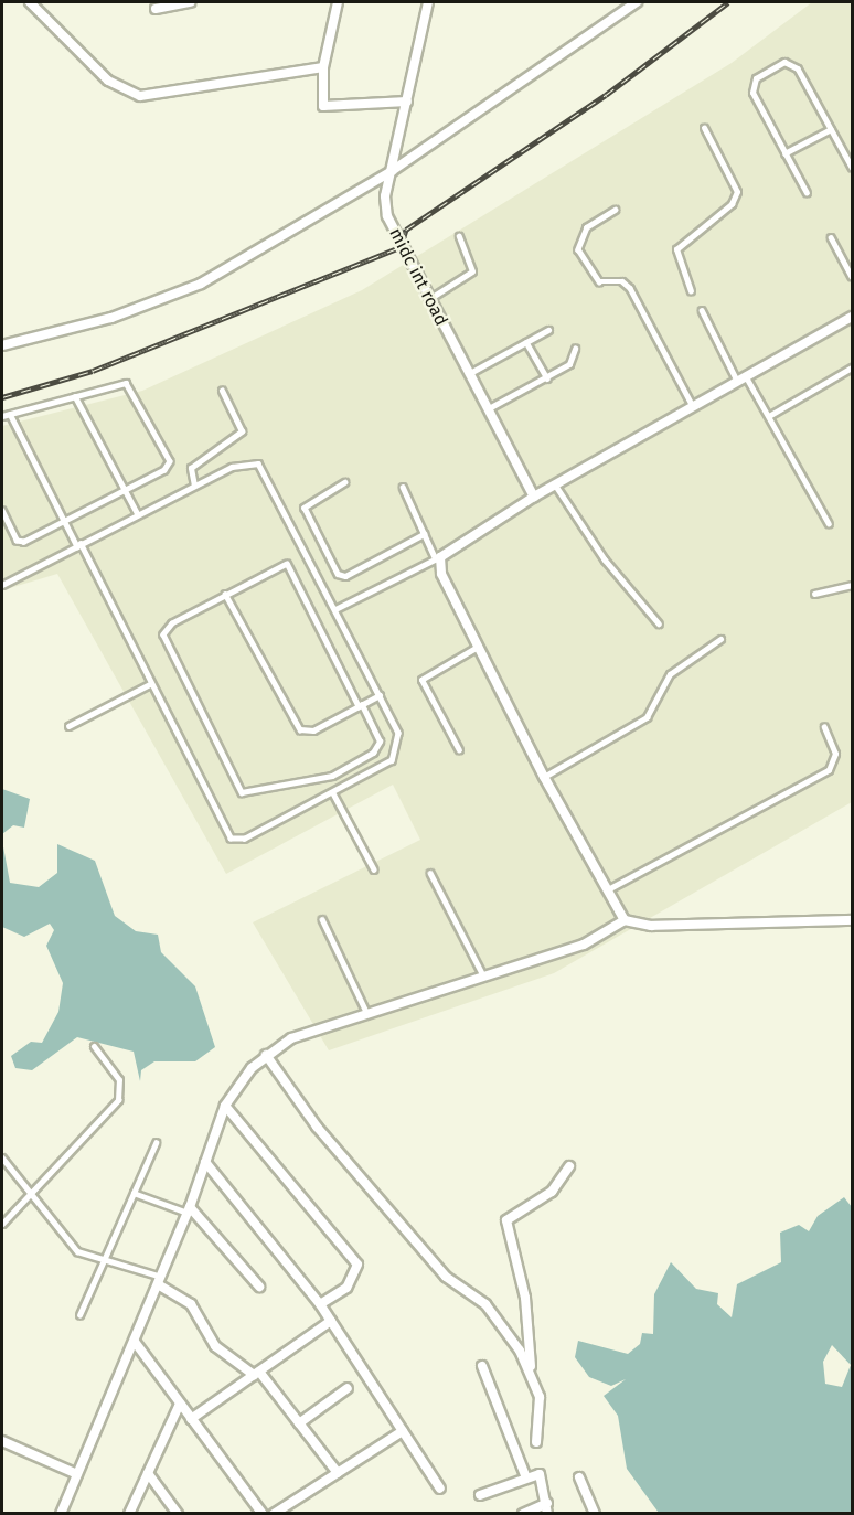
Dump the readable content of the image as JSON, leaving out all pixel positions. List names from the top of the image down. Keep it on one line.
{"streets":{"street":["midc int road"]}}
